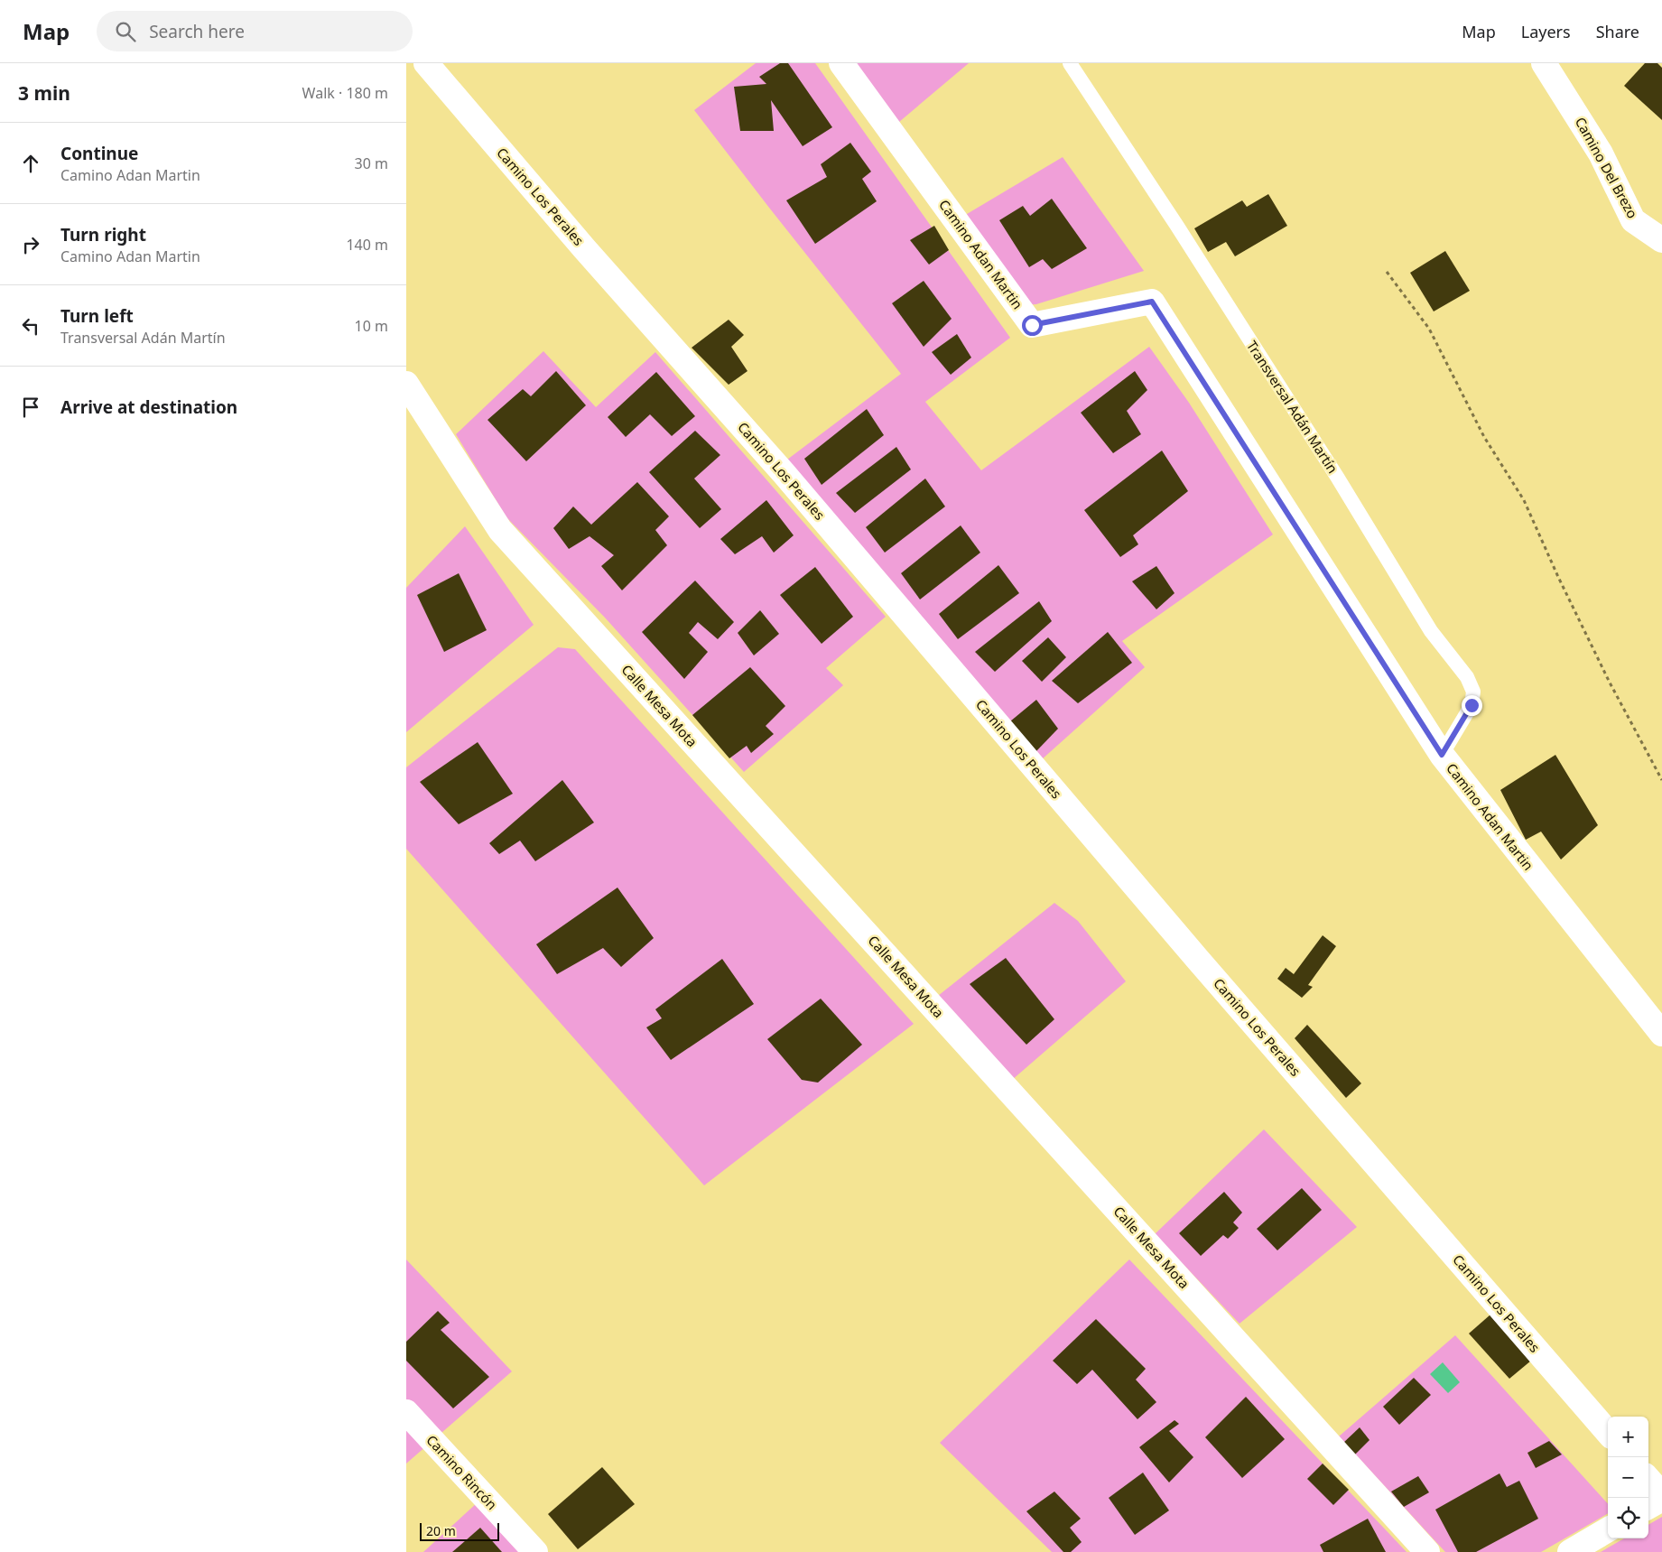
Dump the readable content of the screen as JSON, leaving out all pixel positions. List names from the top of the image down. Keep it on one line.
{"streets":{"street":["Camino Del Brezo","Camino Los Perales","Camino Adan Martin","Calle Mesa Mota","Camino Rincón"],"lane":["Transversal Adán Martín"]},"crossings":[["Camino Adan Martin","Transversal Adán Martín"]],"scale_bar":"20 m","page":{"header":"Map","search":"Search here","nav":["Map","Layers","Share"],"heading":["3 min","Walk · 180 m"],"list":[["Continue","Camino Adan Martin","30 m"],["Turn right","Camino Adan Martin","140 m"],["Turn left","Transversal Adán Martín","10 m"],"Arrive at destination"],"map_buttons":["+","−"],"scale":"20 m"}}
